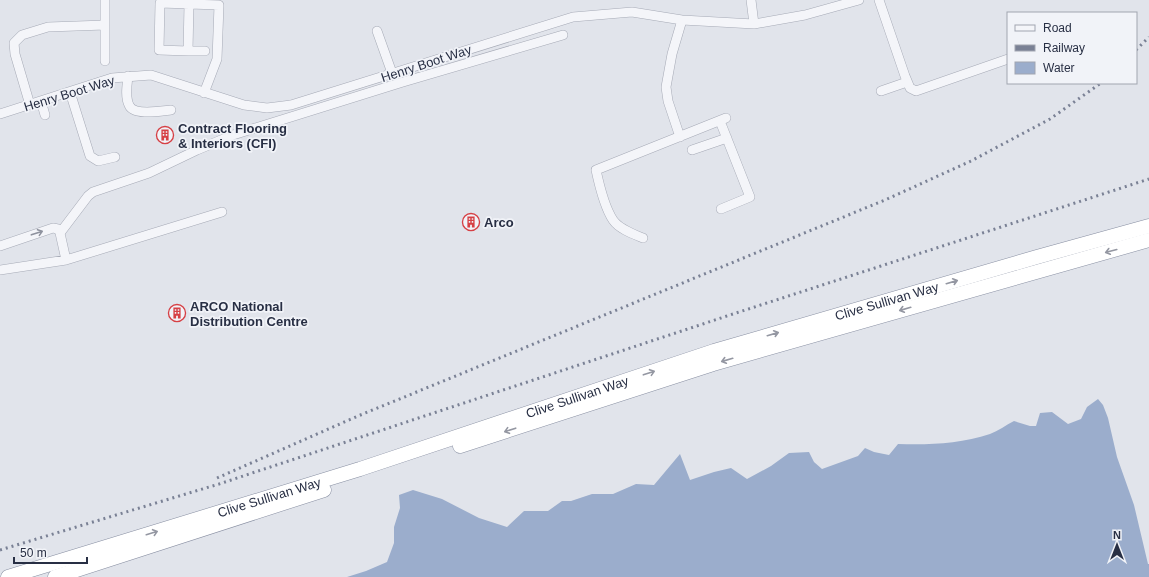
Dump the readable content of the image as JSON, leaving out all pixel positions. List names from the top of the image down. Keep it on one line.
{"streets":{"highway":["Clive Sullivan Way"],"street":["Henry Boot Way"]},"places":{"building":["Contract Flooring & Interiors (CFI)","Arco","ARCO National Distribution Centre"]},"legend":["Road","Railway","Water"],"scale_bar":"50 m","north":"top"}
